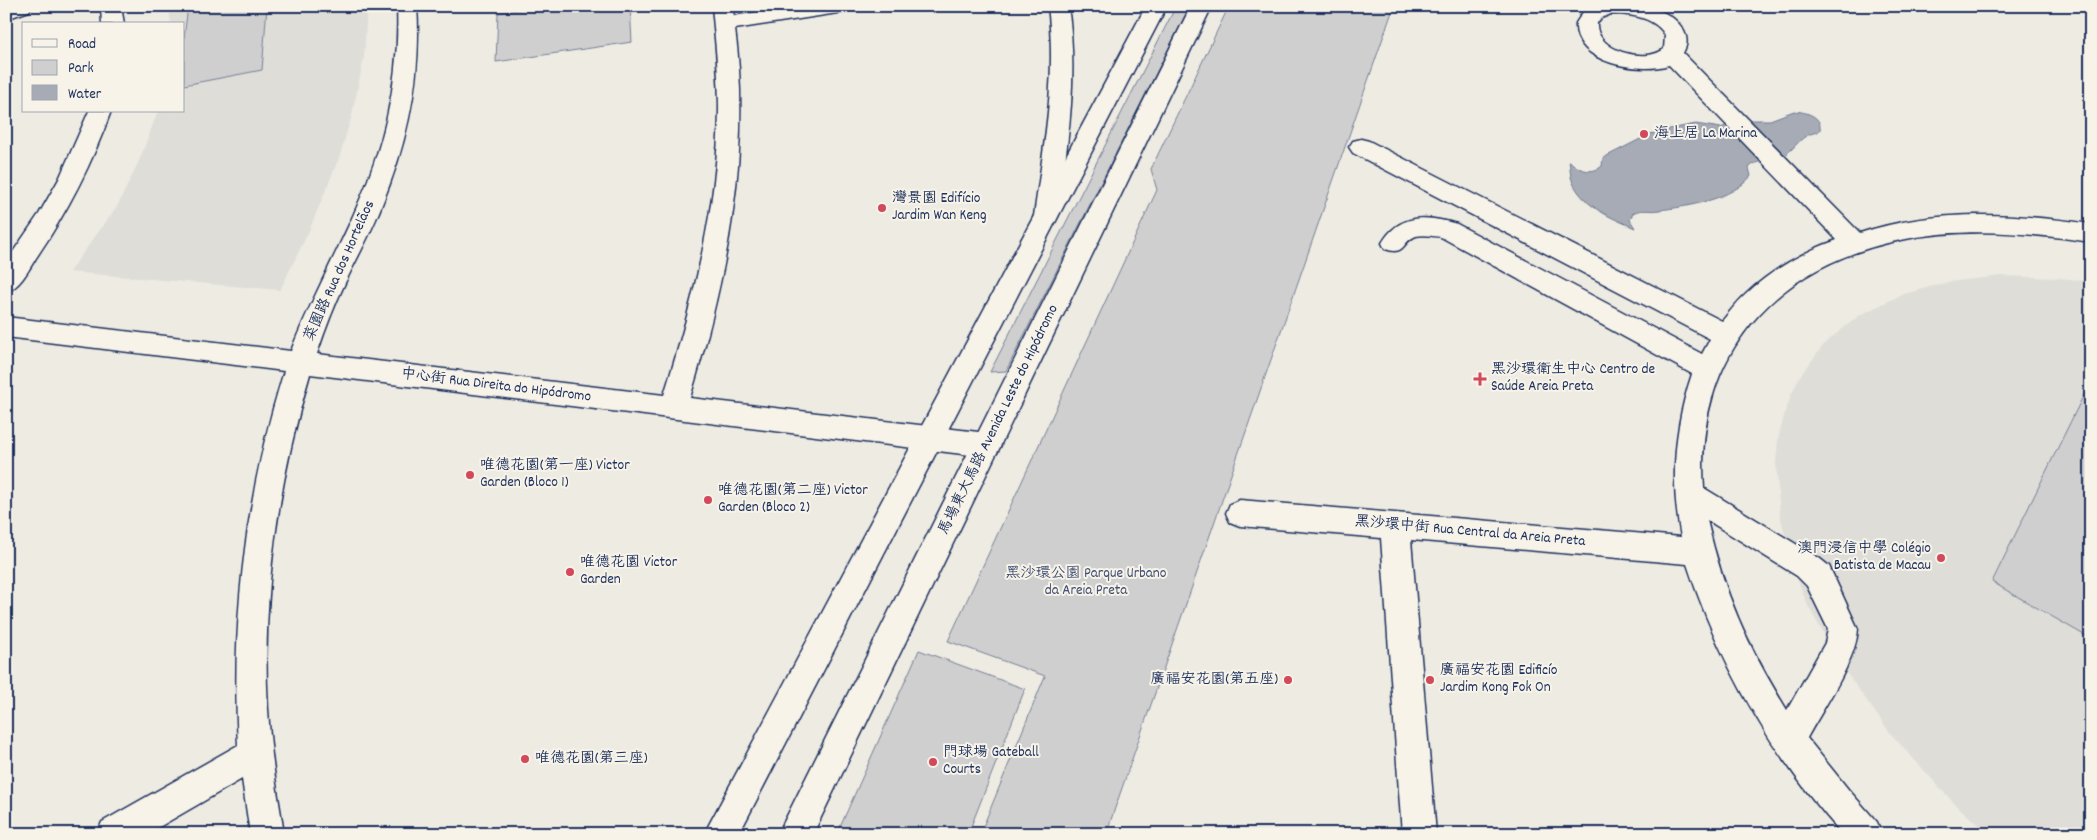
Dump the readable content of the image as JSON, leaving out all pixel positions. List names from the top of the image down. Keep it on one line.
{"streets":{"street":["菜園路 Rua dos Hortelãos","中心街 Rua Direita do Hipódromo","馬場東大馬路 Avenida Leste do Hipódromo","黑沙環中街 Rua Central da Areia Preta"]},"crossings":[["菜園路 Rua dos Hortelãos","中心街 Rua Direita do Hipódromo"],["中心街 Rua Direita do Hipódromo","馬場東大馬路 Avenida Leste do Hipódromo"]],"parks":["黑沙環公園 Parque Urbano da Areia Preta"],"places":{"other":["海上居 La Marina","灣景園 Edifício Jardim Wan Keng","唯德花園(第一座) Victor Garden (Bloco 1)","唯德花園(第二座) Victor Garden (Bloco 2)","澳門浸信中學 Colégio Batista de Macau","唯德花園 Victor Garden","廣福安花園(第五座)","廣福安花園 Edificío Jardim Kong Fok On","唯德花園(第三座)","門球場 Gateball Courts"],"health":["黑沙環衛生中心 Centro de Saúde Areia Preta"]},"legend":["Road","Park","Water"]}
